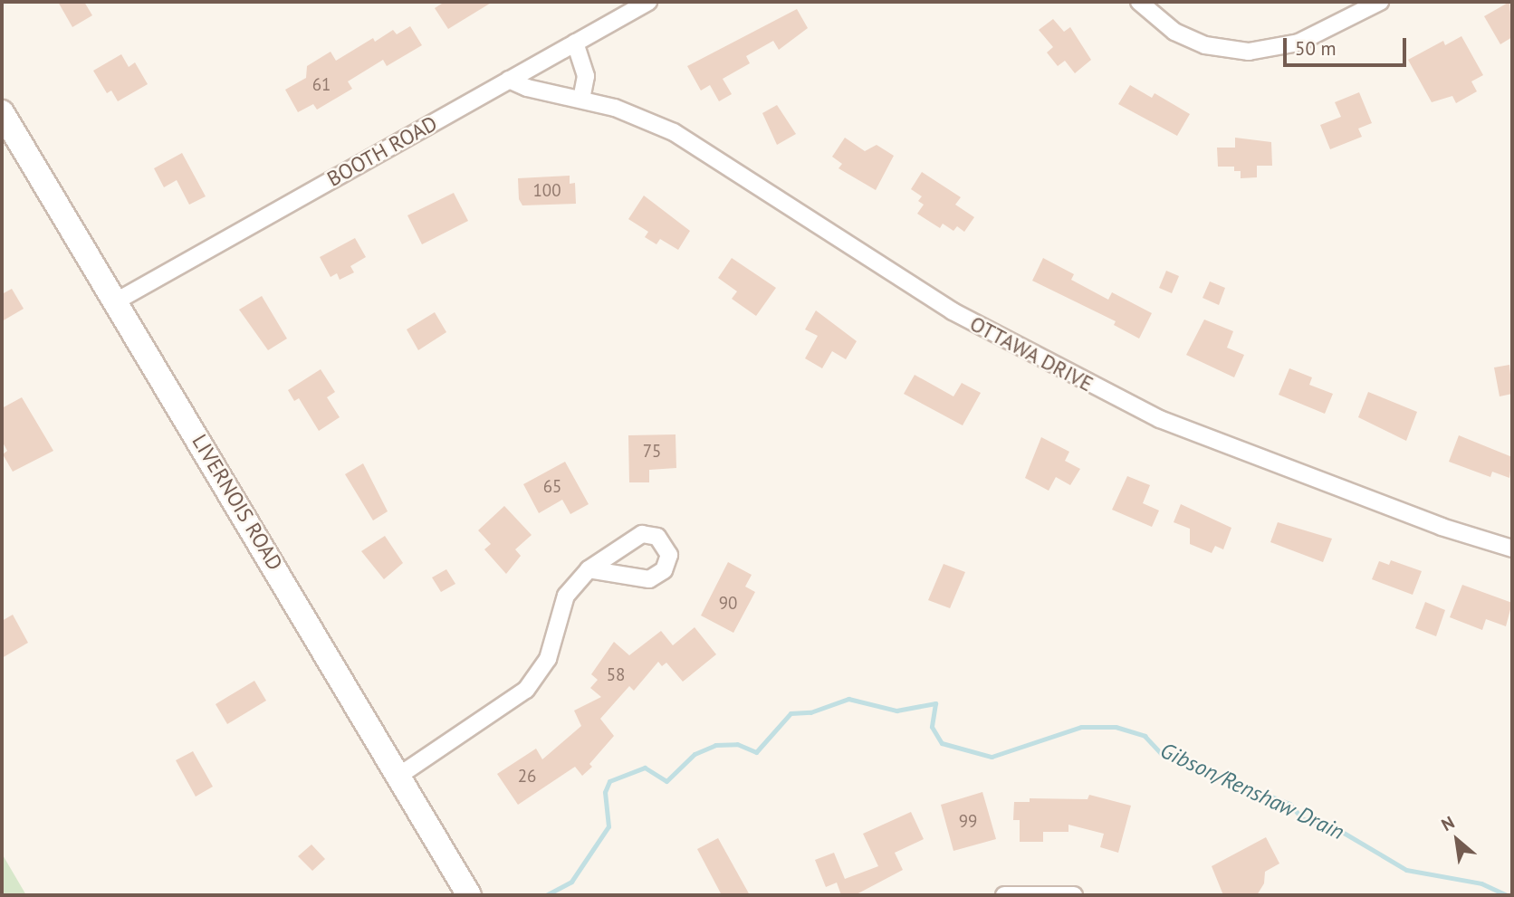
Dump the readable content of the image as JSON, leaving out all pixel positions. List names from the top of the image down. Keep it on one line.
{"streets":{"street":["BOOTH ROAD","OTTAWA DRIVE","LIVERNOIS ROAD"]},"crossings":[["BOOTH ROAD","OTTAWA DRIVE"],["BOOTH ROAD","LIVERNOIS ROAD"]],"water":["Gibson/Renshaw Drain"],"house_numbers":["61","100","75","65","90","58","26","99"],"scale_bar":"50 m","north":"top left"}
